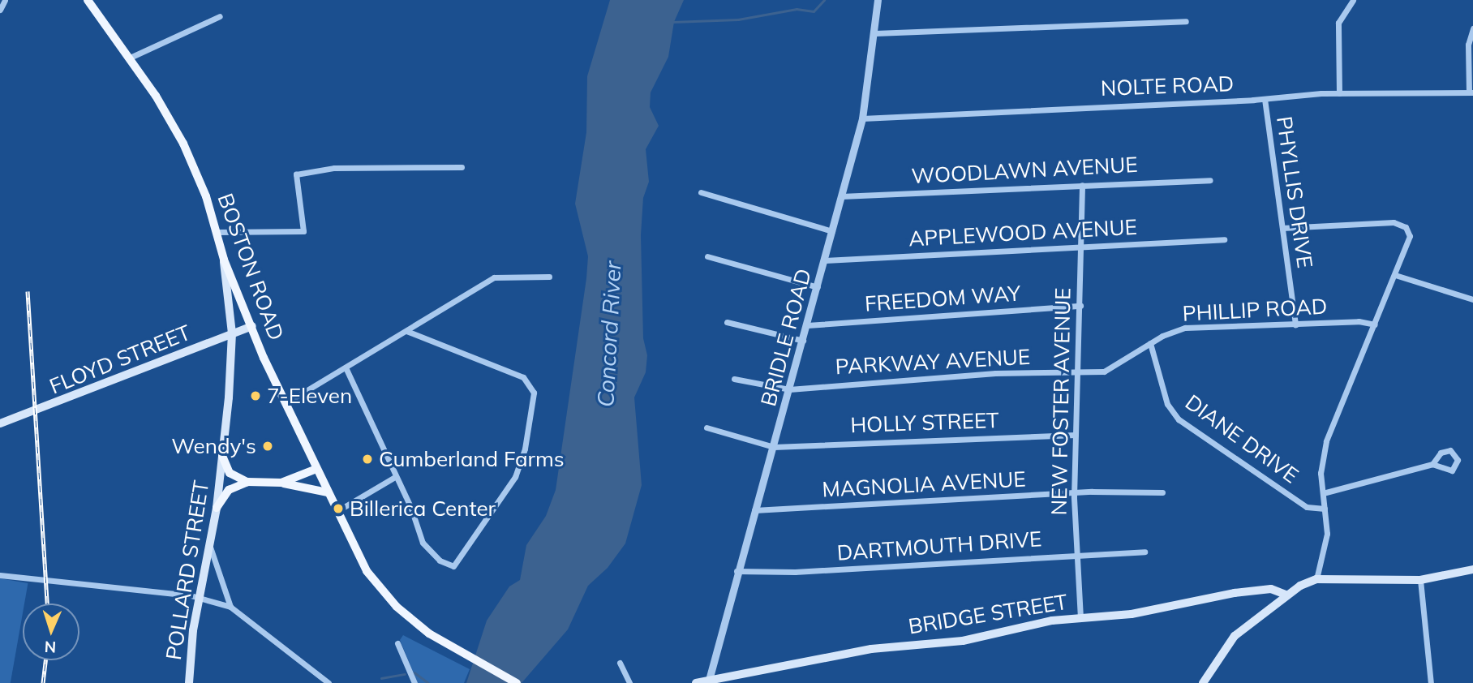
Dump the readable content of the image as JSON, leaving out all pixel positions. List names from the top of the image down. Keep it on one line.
{"streets":{"main road":["BOSTON ROAD","FLOYD STREET","POLLARD STREET","BRIDGE STREET"],"street":["NOLTE ROAD","WOODLAWN AVENUE","PHYLLIS DRIVE","APPLEWOOD AVENUE","FREEDOM WAY","PHILLIP ROAD","BRIDLE ROAD","PARKWAY AVENUE","NEW FOSTER AVENUE","HOLLY STREET","DIANE DRIVE","MAGNOLIA AVENUE","DARTMOUTH DRIVE"]},"crossings":[["NOLTE ROAD","PHYLLIS DRIVE"],["NOLTE ROAD","BRIDLE ROAD"],["WOODLAWN AVENUE","BRIDLE ROAD"],["WOODLAWN AVENUE","NEW FOSTER AVENUE"],["PHYLLIS DRIVE","PHILLIP ROAD"],["APPLEWOOD AVENUE","BRIDLE ROAD"],["APPLEWOOD AVENUE","NEW FOSTER AVENUE"],["BOSTON ROAD","FLOYD STREET"],["BOSTON ROAD","POLLARD STREET"],["FREEDOM WAY","BRIDLE ROAD"],["FREEDOM WAY","NEW FOSTER AVENUE"],["PHILLIP ROAD","PARKWAY AVENUE"],["PHILLIP ROAD","NEW FOSTER AVENUE"],["PHILLIP ROAD","DIANE DRIVE"],["BRIDLE ROAD","PARKWAY AVENUE"],["BRIDLE ROAD","HOLLY STREET"],["BRIDLE ROAD","MAGNOLIA AVENUE"],["BRIDLE ROAD","DARTMOUTH DRIVE"],["BRIDLE ROAD","BRIDGE STREET"],["FLOYD STREET","POLLARD STREET"],["PARKWAY AVENUE","NEW FOSTER AVENUE"],["NEW FOSTER AVENUE","HOLLY STREET"],["NEW FOSTER AVENUE","MAGNOLIA AVENUE"],["NEW FOSTER AVENUE","DARTMOUTH DRIVE"],["NEW FOSTER AVENUE","BRIDGE STREET"]],"water":["Concord River"],"places":["7-Eleven","Wendy's","Cumberland Farms","Billerica Center"],"north":"bottom"}
